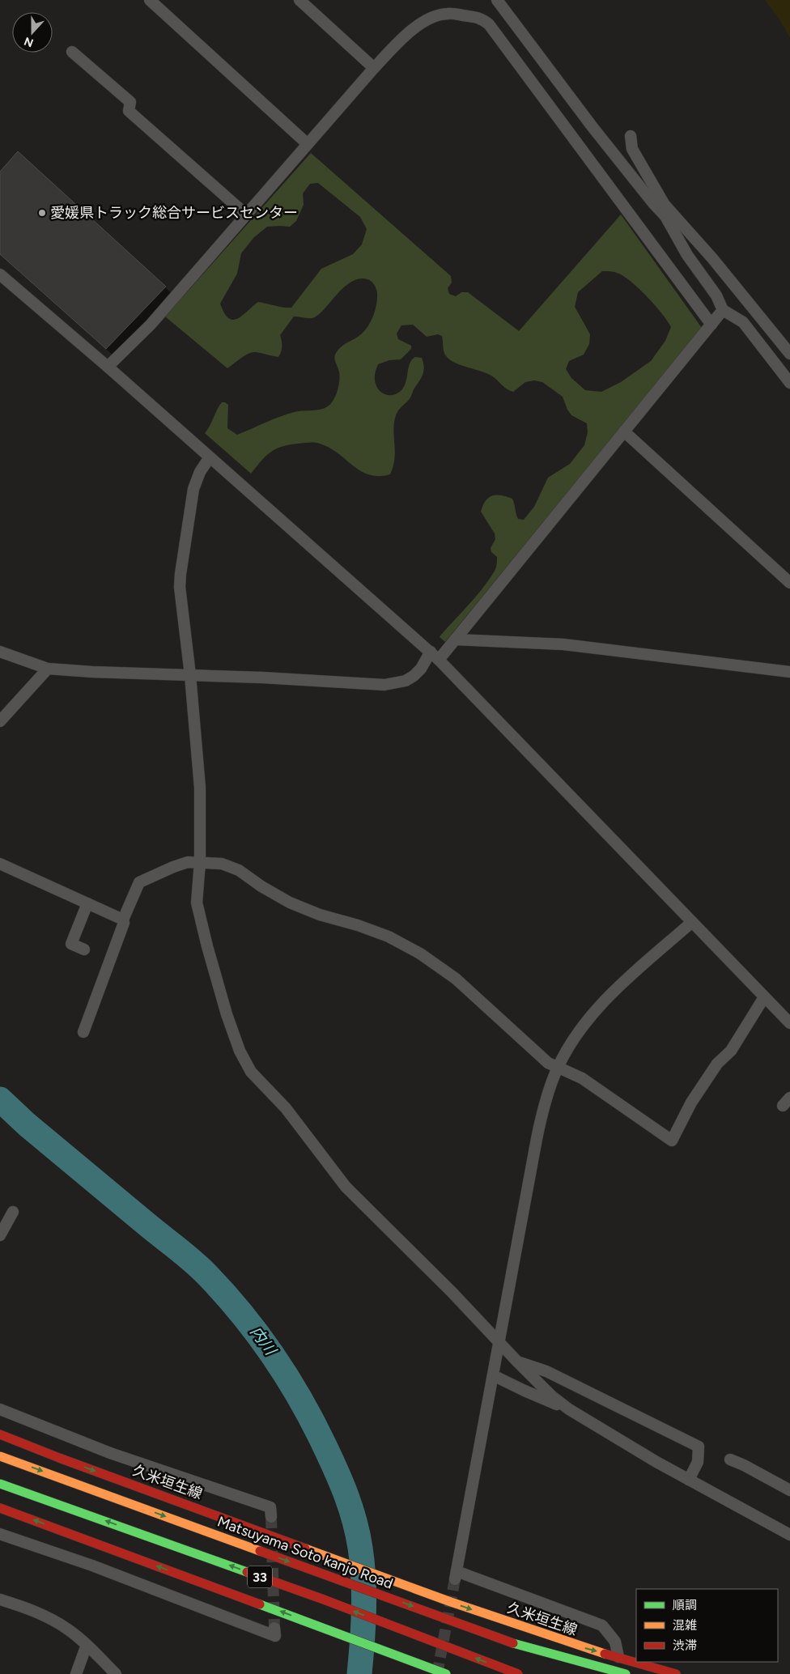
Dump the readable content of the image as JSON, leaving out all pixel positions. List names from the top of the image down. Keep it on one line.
{"streets":{"main road":["久米垣生線","Matsuyama Soto kanjo Road","33"]},"crossings":[["Matsuyama Soto kanjo Road","33"]],"water":["内川"],"places":["愛媛県トラック総合サービスセンター"],"legend":["順調","混雑","渋滞"],"north":"bottom"}
